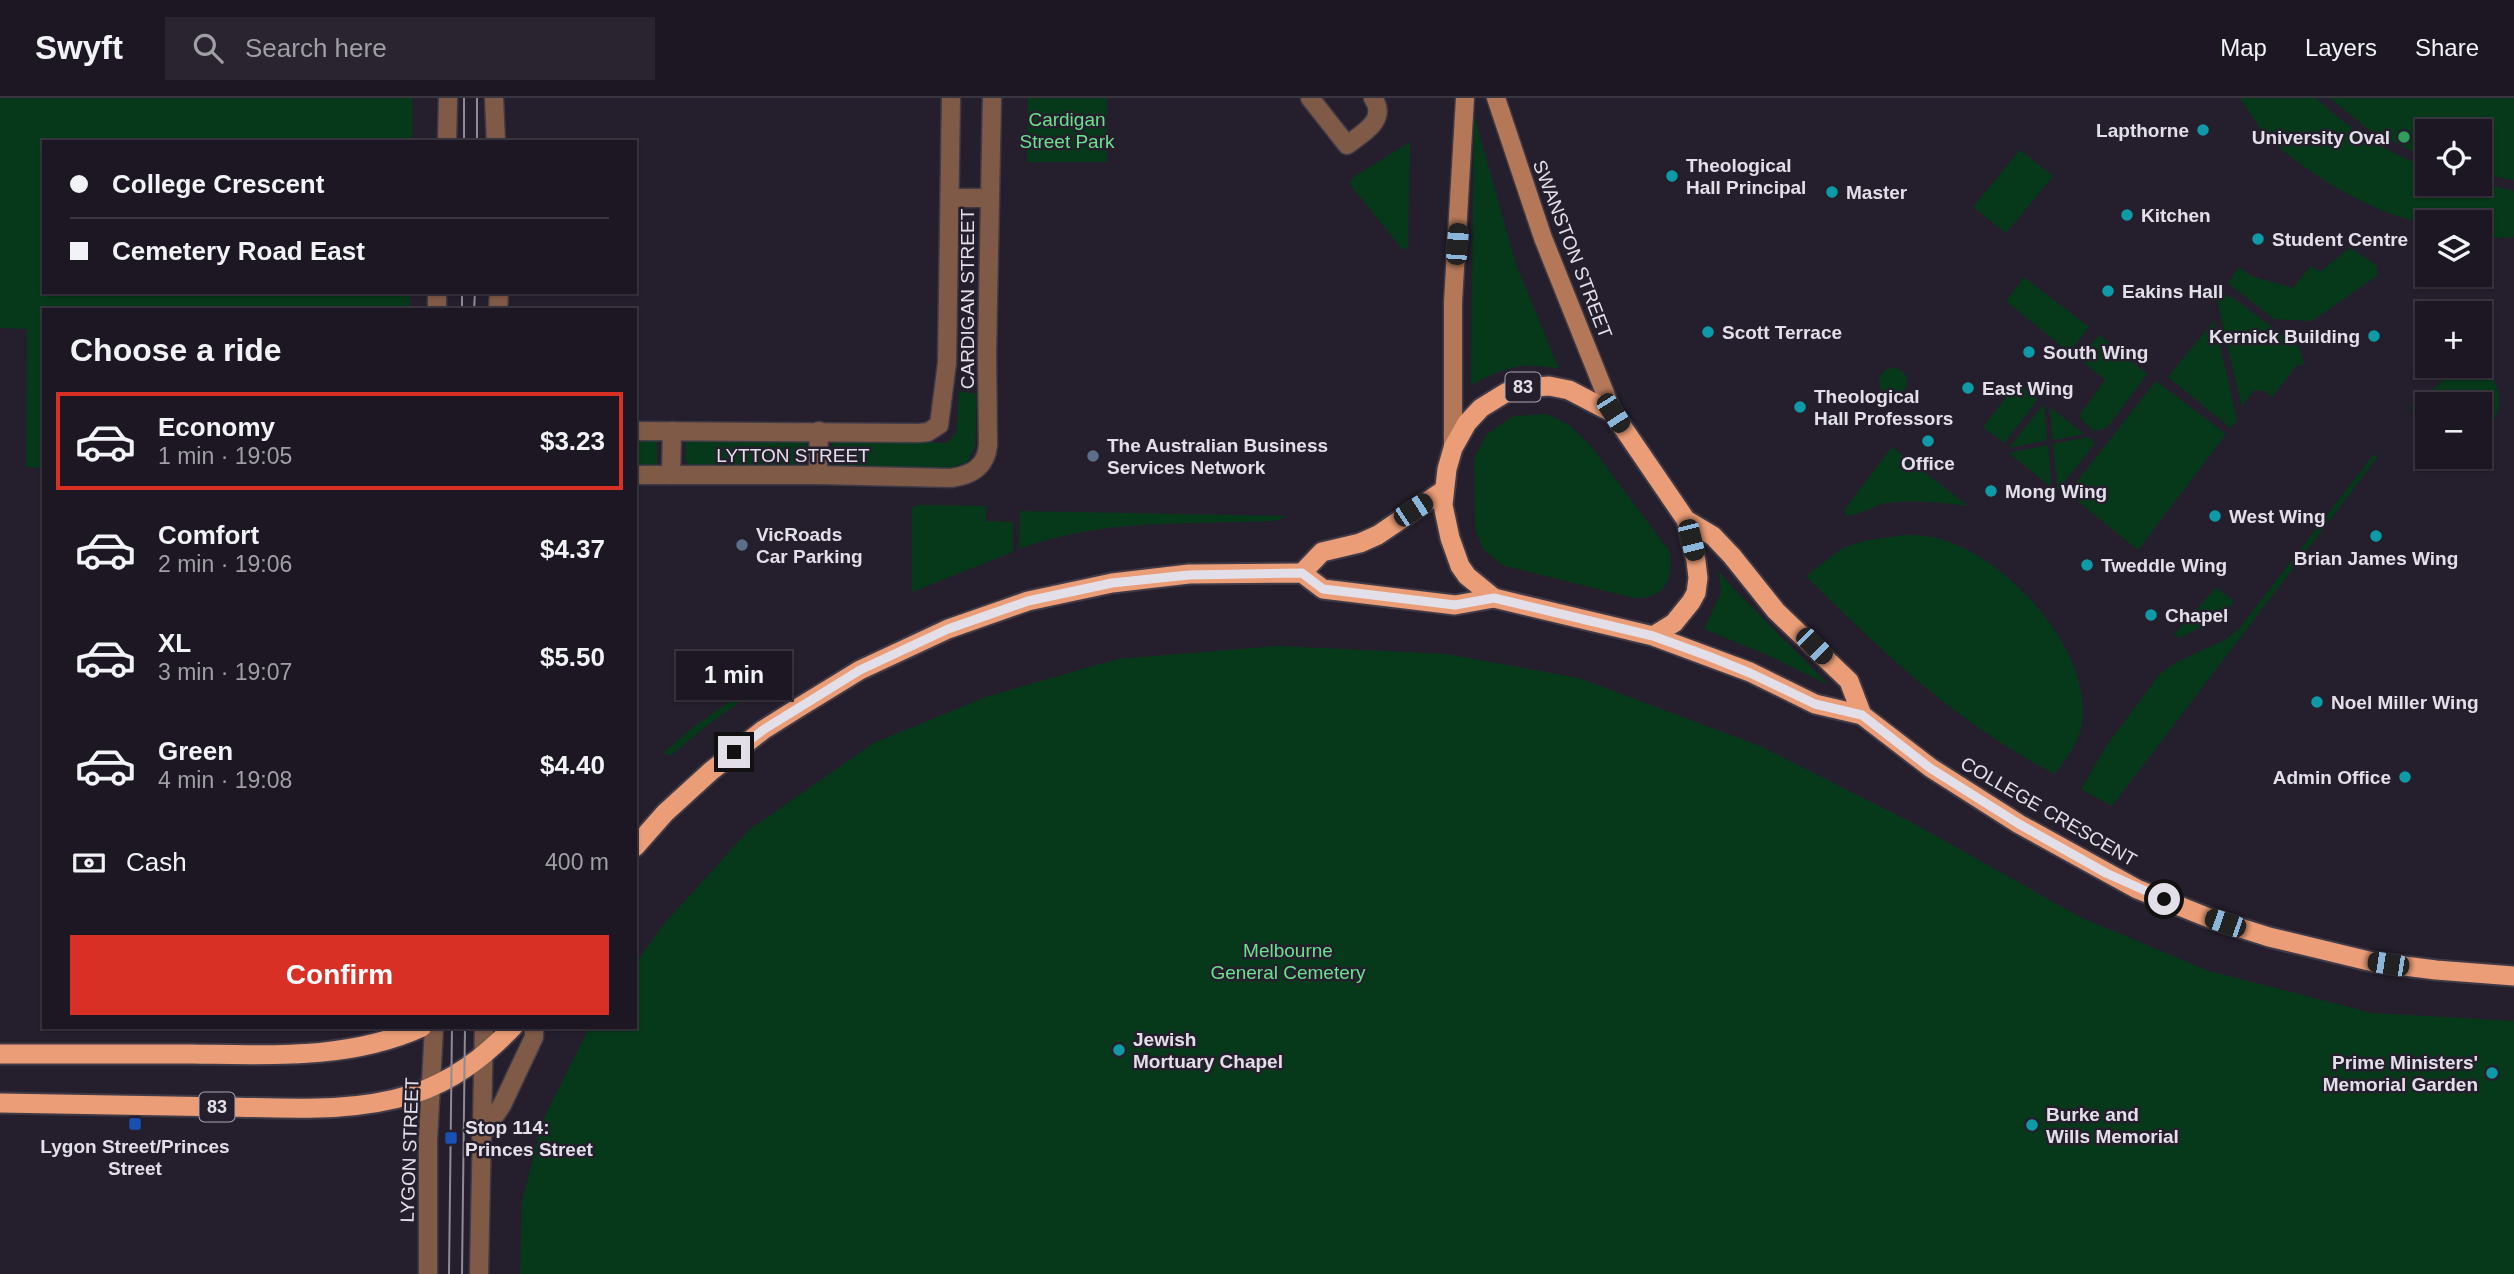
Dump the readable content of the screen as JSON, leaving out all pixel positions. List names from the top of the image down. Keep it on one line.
{"streets":{"highway":["83","COLLEGE CRESCENT"],"main road":["SWANSTON STREET"],"street":["CARDIGAN STREET","LYTTON STREET","LYGON STREET"]},"crossings":[["SWANSTON STREET","83"],["CARDIGAN STREET","LYTTON STREET"],["83","COLLEGE CRESCENT"],["83","LYGON STREET"]],"parks":["Cardigan Street Park","Melbourne General Cemetery"],"places":{"other":["Lapthorne","University Oval","Theological Hall Principal","Master","Kitchen","Student Centre","Eakins Hall","Scott Terrace","Kernick Building","South Wing","East Wing","Theological Hall Professors","Office","The Australian Business Services Network","Mong Wing","West Wing","Brian James Wing","VicRoads Car Parking","Tweddle Wing","Chapel","Noel Miller Wing","Admin Office","Jewish Mortuary Chapel","Prime Ministers' Memorial Garden","Burke and Wills Memorial"],"transit":["Lygon Street/Princes Street","Stop 114: Princes Street"]},"page":{"header":"Swyft","search":"Search here","nav":["Map","Layers","Share"],"map_buttons":["+","−"],"banner":["College Crescent","Cemetery Road East"],"heading":"Choose a ride","list":[{"name":"Economy","note":"1 min · 19:05","value":"$3.23"},{"name":"Comfort","note":"2 min · 19:06","value":"$4.37"},{"name":"XL","note":"3 min · 19:07","value":"$5.50"},{"name":"Green","note":"4 min · 19:08","value":"$4.40"}],"bubble":"1 min","pay":["Cash","400 m"],"buttons":"Confirm"}}
